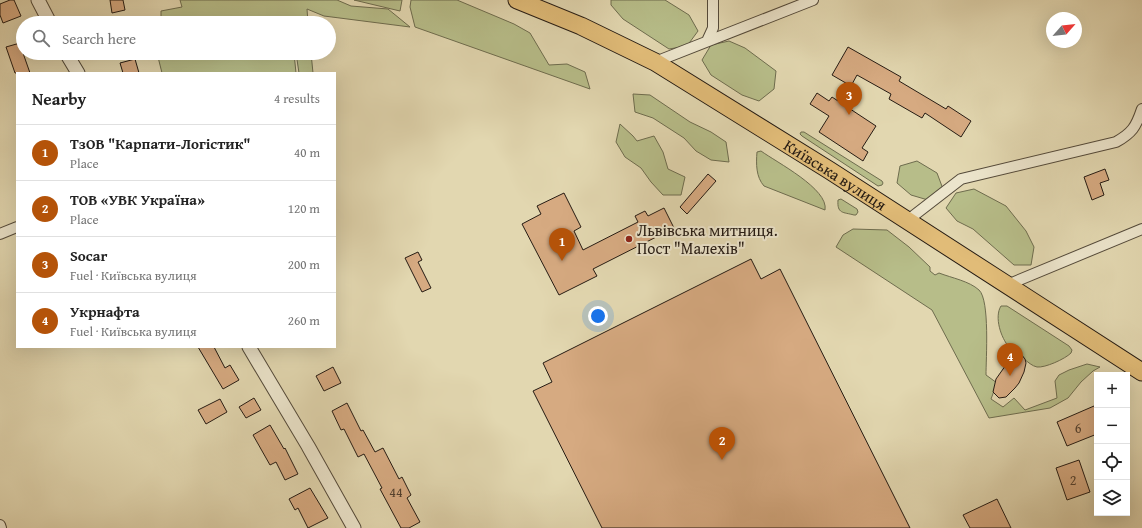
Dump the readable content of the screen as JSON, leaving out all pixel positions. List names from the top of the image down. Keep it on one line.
{"streets":{"highway":["Київська вулиця"]},"places":["Львівська митниця. Пост \"Малехів\""],"house_numbers":["6","2","44"],"north":"top right","page":{"search":"Search here","heading":["Nearby","4 results"],"pins":["3","1","4","2"],"list":[{"mark":"1","name":"ТзОВ \"Карпати-Логістик\"","note":"Place","value":"40 m"},{"mark":"2","name":"ТОВ «УВК Україна»","note":"Place","value":"120 m"},{"mark":"3","name":"Socar","note":"Fuel · Київська вулиця","value":"200 m"},{"mark":"4","name":"Укрнафта","note":"Fuel · Київська вулиця","value":"260 m"}],"map_buttons":["+","−"]}}
